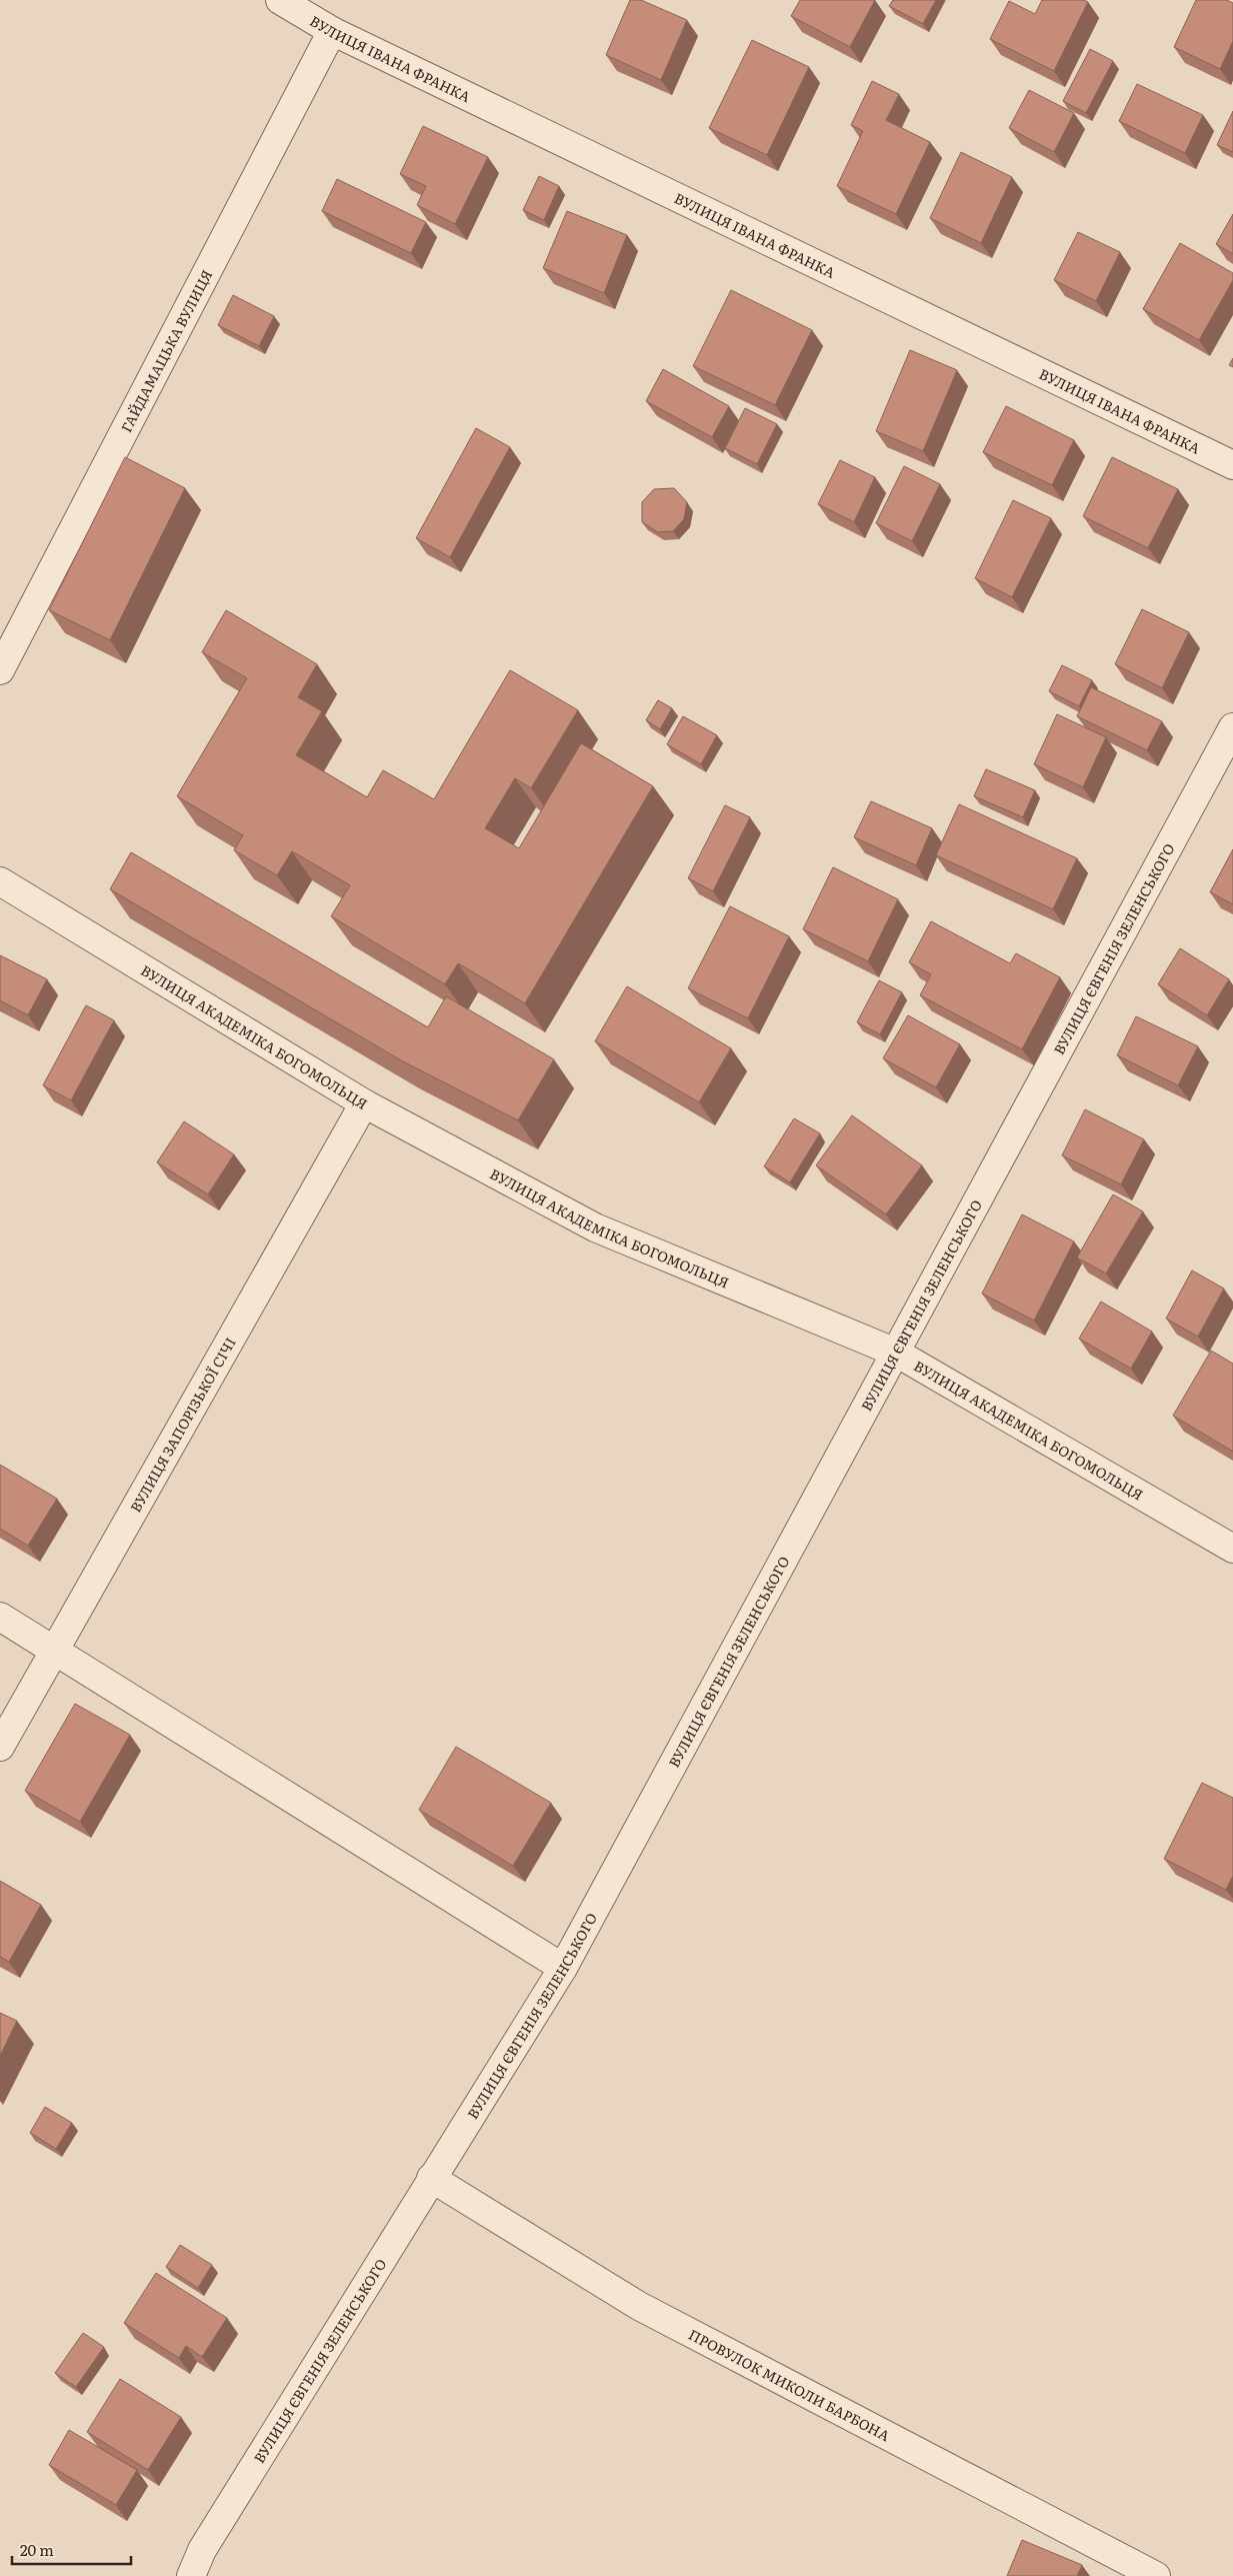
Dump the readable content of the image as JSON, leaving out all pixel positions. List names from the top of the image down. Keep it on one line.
{"streets":{"street":["ВУЛИЦЯ ІВАНА ФРАНКА","ГАЙДАМАЦЬКА ВУЛИЦЯ","ВУЛИЦЯ ЄВГЕНІЯ ЗЕЛЕНСЬКОГО","ВУЛИЦЯ АКАДЕМІКА БОГОМОЛЬЦЯ","ВУЛИЦЯ ЗАПОРІЗЬКОЇ СІЧІ","ПРОВУЛОК МИКОЛИ БАРБОНА"]},"crossings":[["ВУЛИЦЯ ІВАНА ФРАНКА","ГАЙДАМАЦЬКА ВУЛИЦЯ"],["ВУЛИЦЯ ЄВГЕНІЯ ЗЕЛЕНСЬКОГО","ВУЛИЦЯ АКАДЕМІКА БОГОМОЛЬЦЯ"],["ВУЛИЦЯ ЄВГЕНІЯ ЗЕЛЕНСЬКОГО","ПРОВУЛОК МИКОЛИ БАРБОНА"],["ВУЛИЦЯ АКАДЕМІКА БОГОМОЛЬЦЯ","ВУЛИЦЯ ЗАПОРІЗЬКОЇ СІЧІ"]],"scale_bar":"20 m"}
